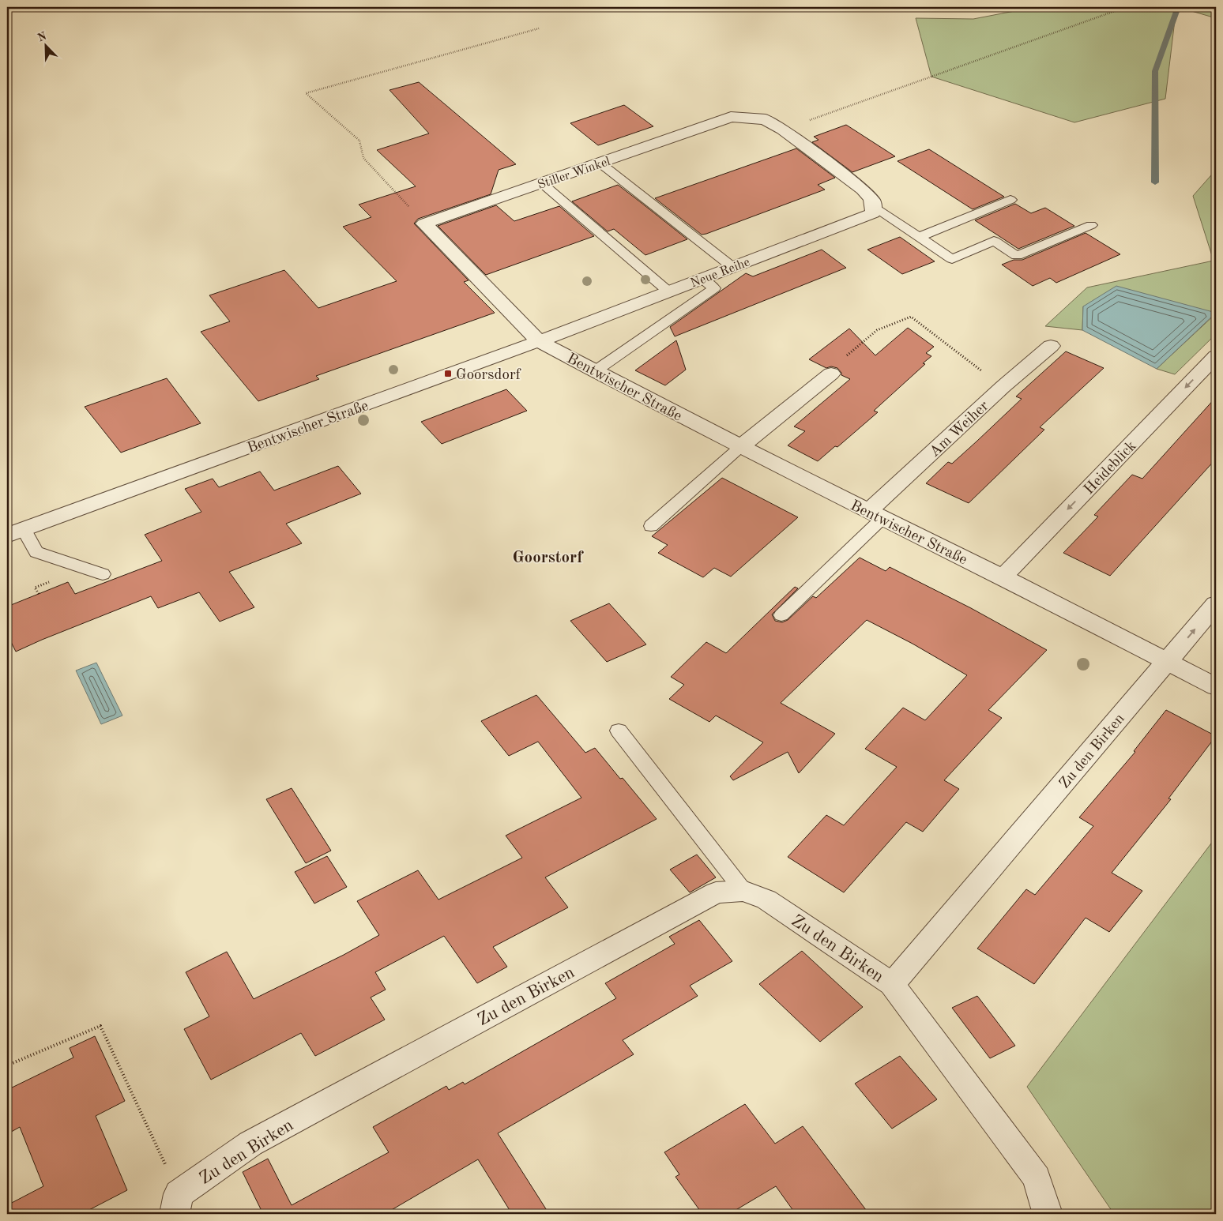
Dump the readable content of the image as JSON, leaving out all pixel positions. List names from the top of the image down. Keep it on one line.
{"streets":{"street":["Stiller Winkel","Neue Reihe","Bentwischer Straße","Am Weiher","Heideblick","Zu den Birken"]},"crossings":[["Stiller Winkel","Neue Reihe"],["Neue Reihe","Bentwischer Straße"],["Bentwischer Straße","Am Weiher"],["Bentwischer Straße","Heideblick"],["Bentwischer Straße","Zu den Birken"]],"one_way":["Heideblick"],"districts":["Goorstorf"],"places":{"transit":["Goorsdorf"]},"north":"top left"}
